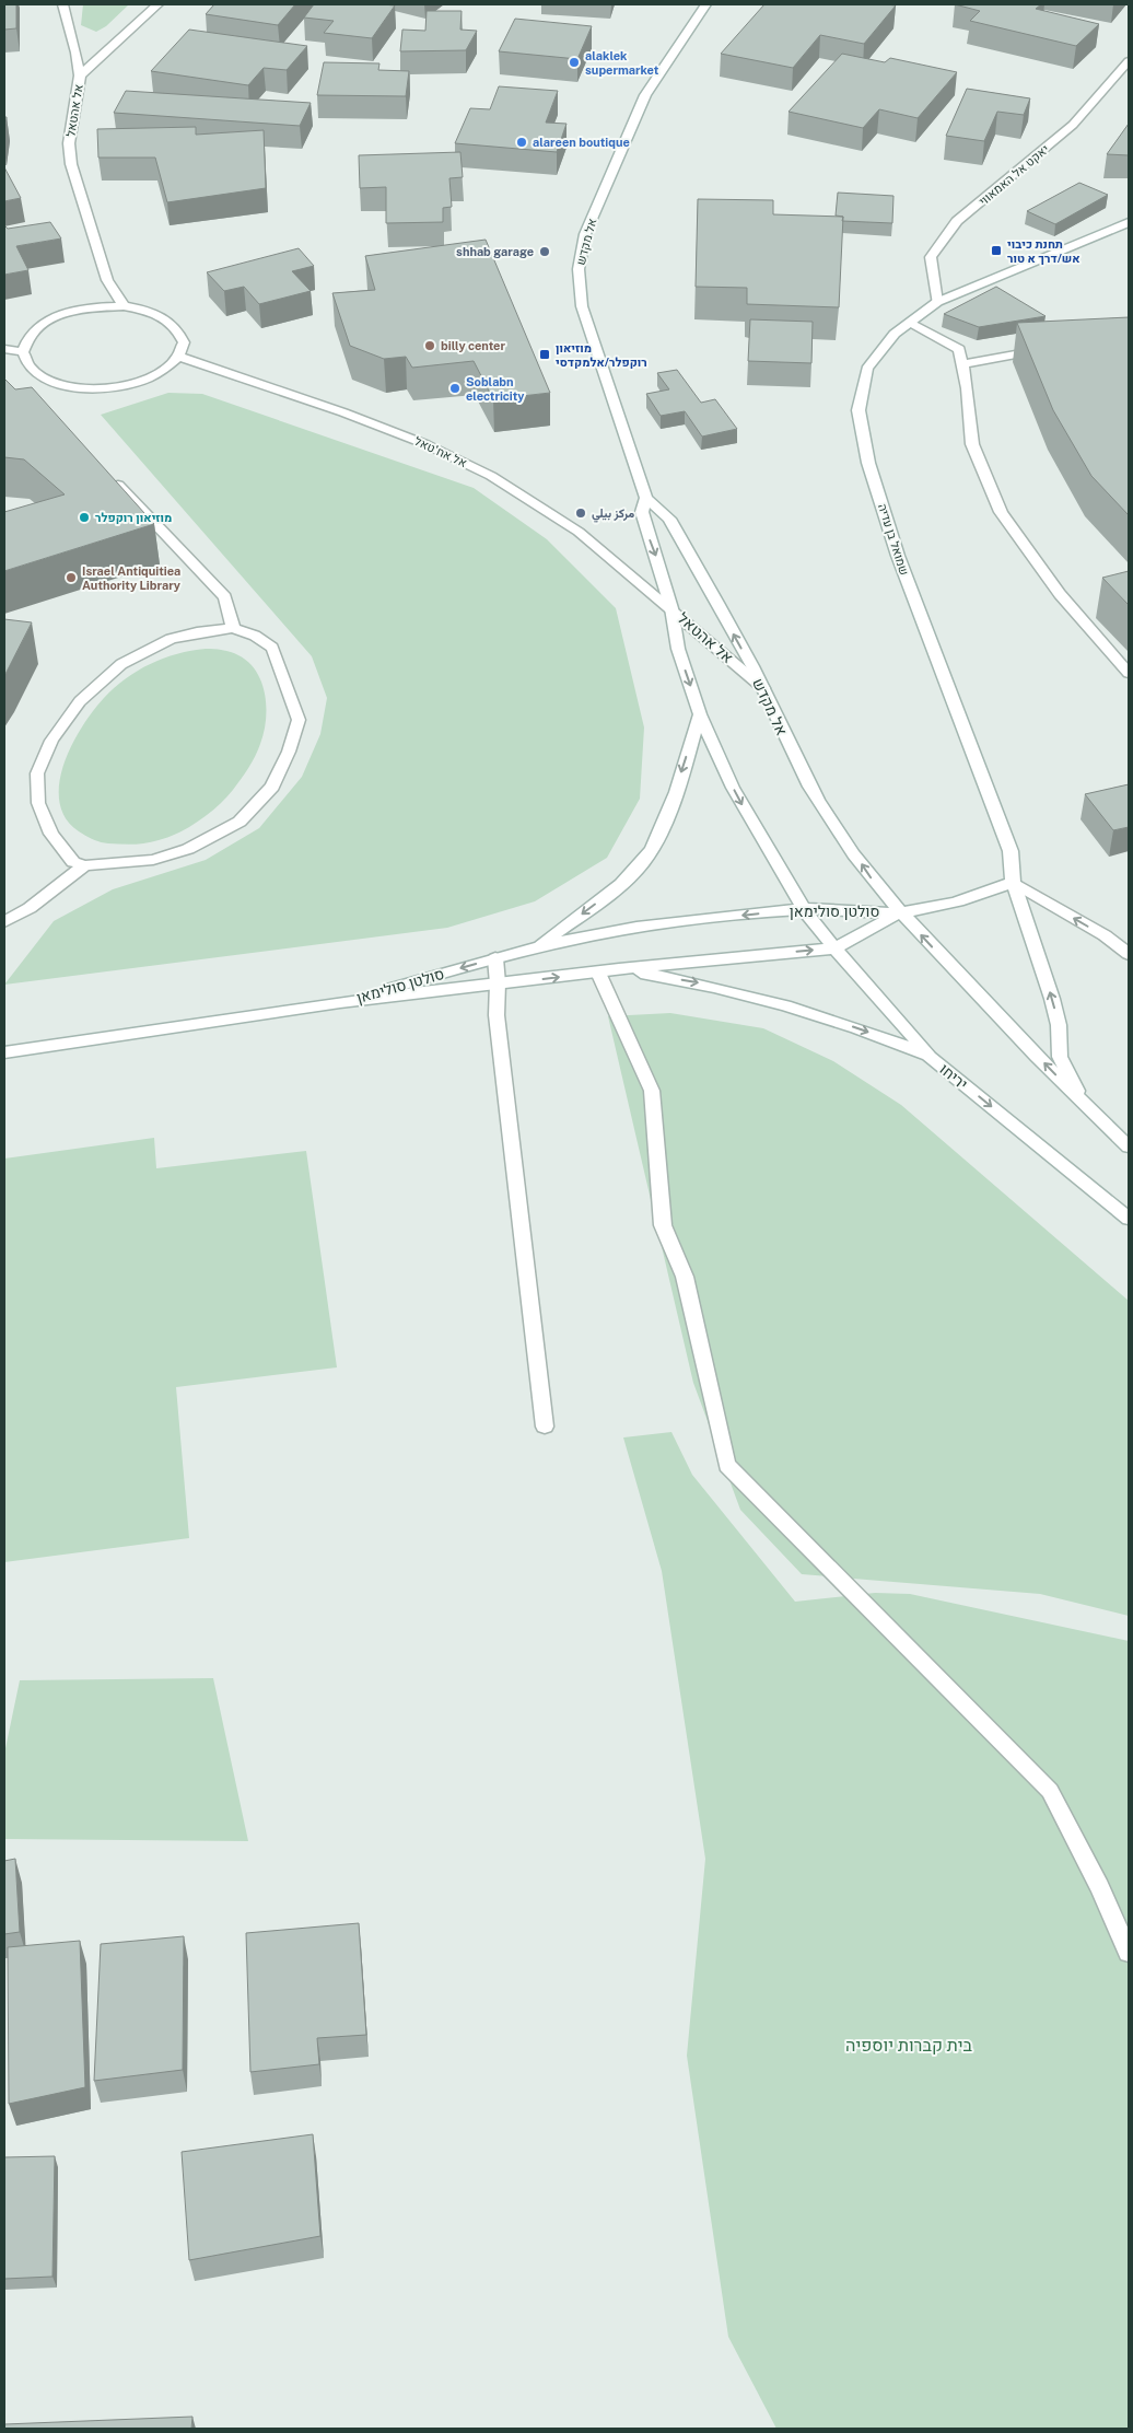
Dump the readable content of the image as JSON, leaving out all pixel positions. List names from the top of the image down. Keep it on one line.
{"streets":{"street":["אל אהטאל","יאקט אל האמאווי","אל מקדש","אל אח'טאל","שמואל בן עדיה","סולטן סולימאן","יריחו"]},"crossings":[["אל אהטאל","אל מקדש"],["אל אהטאל","אל אח'טאל"],["יאקט אל האמאווי","שמואל בן עדיה"],["אל מקדש","אל אח'טאל"],["אל מקדש","סולטן סולימאן"],["אל מקדש","יריחו"],["סולטן סולימאן","יריחו"]],"parks":["בית קברות יוספיה"],"places":{"other":["alaklek supermarket","alareen boutique","shhab garage","billy center","Soblabn electricity","مركز بيلي","מוזיאון רוקפלר","Israel Antiquitiea Authority Library"],"transit":["תחנת כיבוי אש/דרך א טור","מוזיאון רוקפלר/אלמקדסי"]}}
